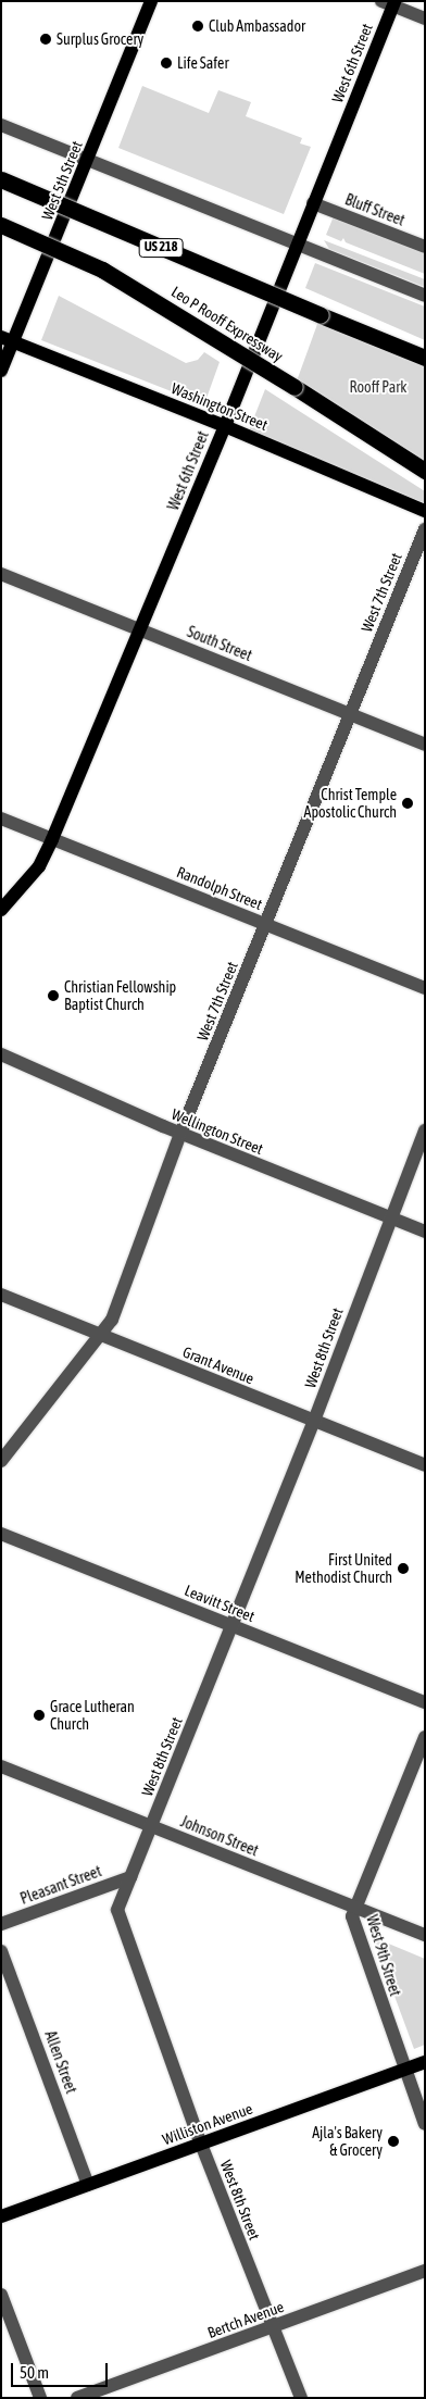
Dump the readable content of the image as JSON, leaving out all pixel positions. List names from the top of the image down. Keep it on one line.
{"streets":{"highway":["US 218","Leo P Rooff Expressway"],"main road":["West 6th Street","West 5th Street","Washington Street","Williston Avenue"],"street":["Bluff Street","West 7th Street","South Street","Randolph Street","Wellington Street","West 8th Street","Grant Avenue","Leavitt Street","Johnson Street","Pleasant Street","West 9th Street","Allen Street","Bertch Avenue"]},"crossings":[["West 6th Street","Bluff Street"],["West 6th Street","Washington Street"],["West 6th Street","South Street"],["West 6th Street","Randolph Street"],["West 5th Street","Washington Street"],["West 7th Street","South Street"],["West 7th Street","Randolph Street"],["West 7th Street","Wellington Street"],["West 7th Street","Grant Avenue"],["Wellington Street","West 8th Street"],["West 8th Street","Grant Avenue"],["West 8th Street","Leavitt Street"],["West 8th Street","Johnson Street"],["West 8th Street","Pleasant Street"],["West 8th Street","Williston Avenue"],["West 8th Street","Bertch Avenue"],["Johnson Street","West 9th Street"],["West 9th Street","Williston Avenue"],["Allen Street","Williston Avenue"]],"parks":["Rooff Park"],"places":["Club Ambassador","Surplus Grocery","Life Safer","Christ Temple Apostolic Church","Christian Fellowship Baptist Church","First United Methodist Church","Grace Lutheran Church","Ajla's Bakery & Grocery"],"scale_bar":"50 m"}
